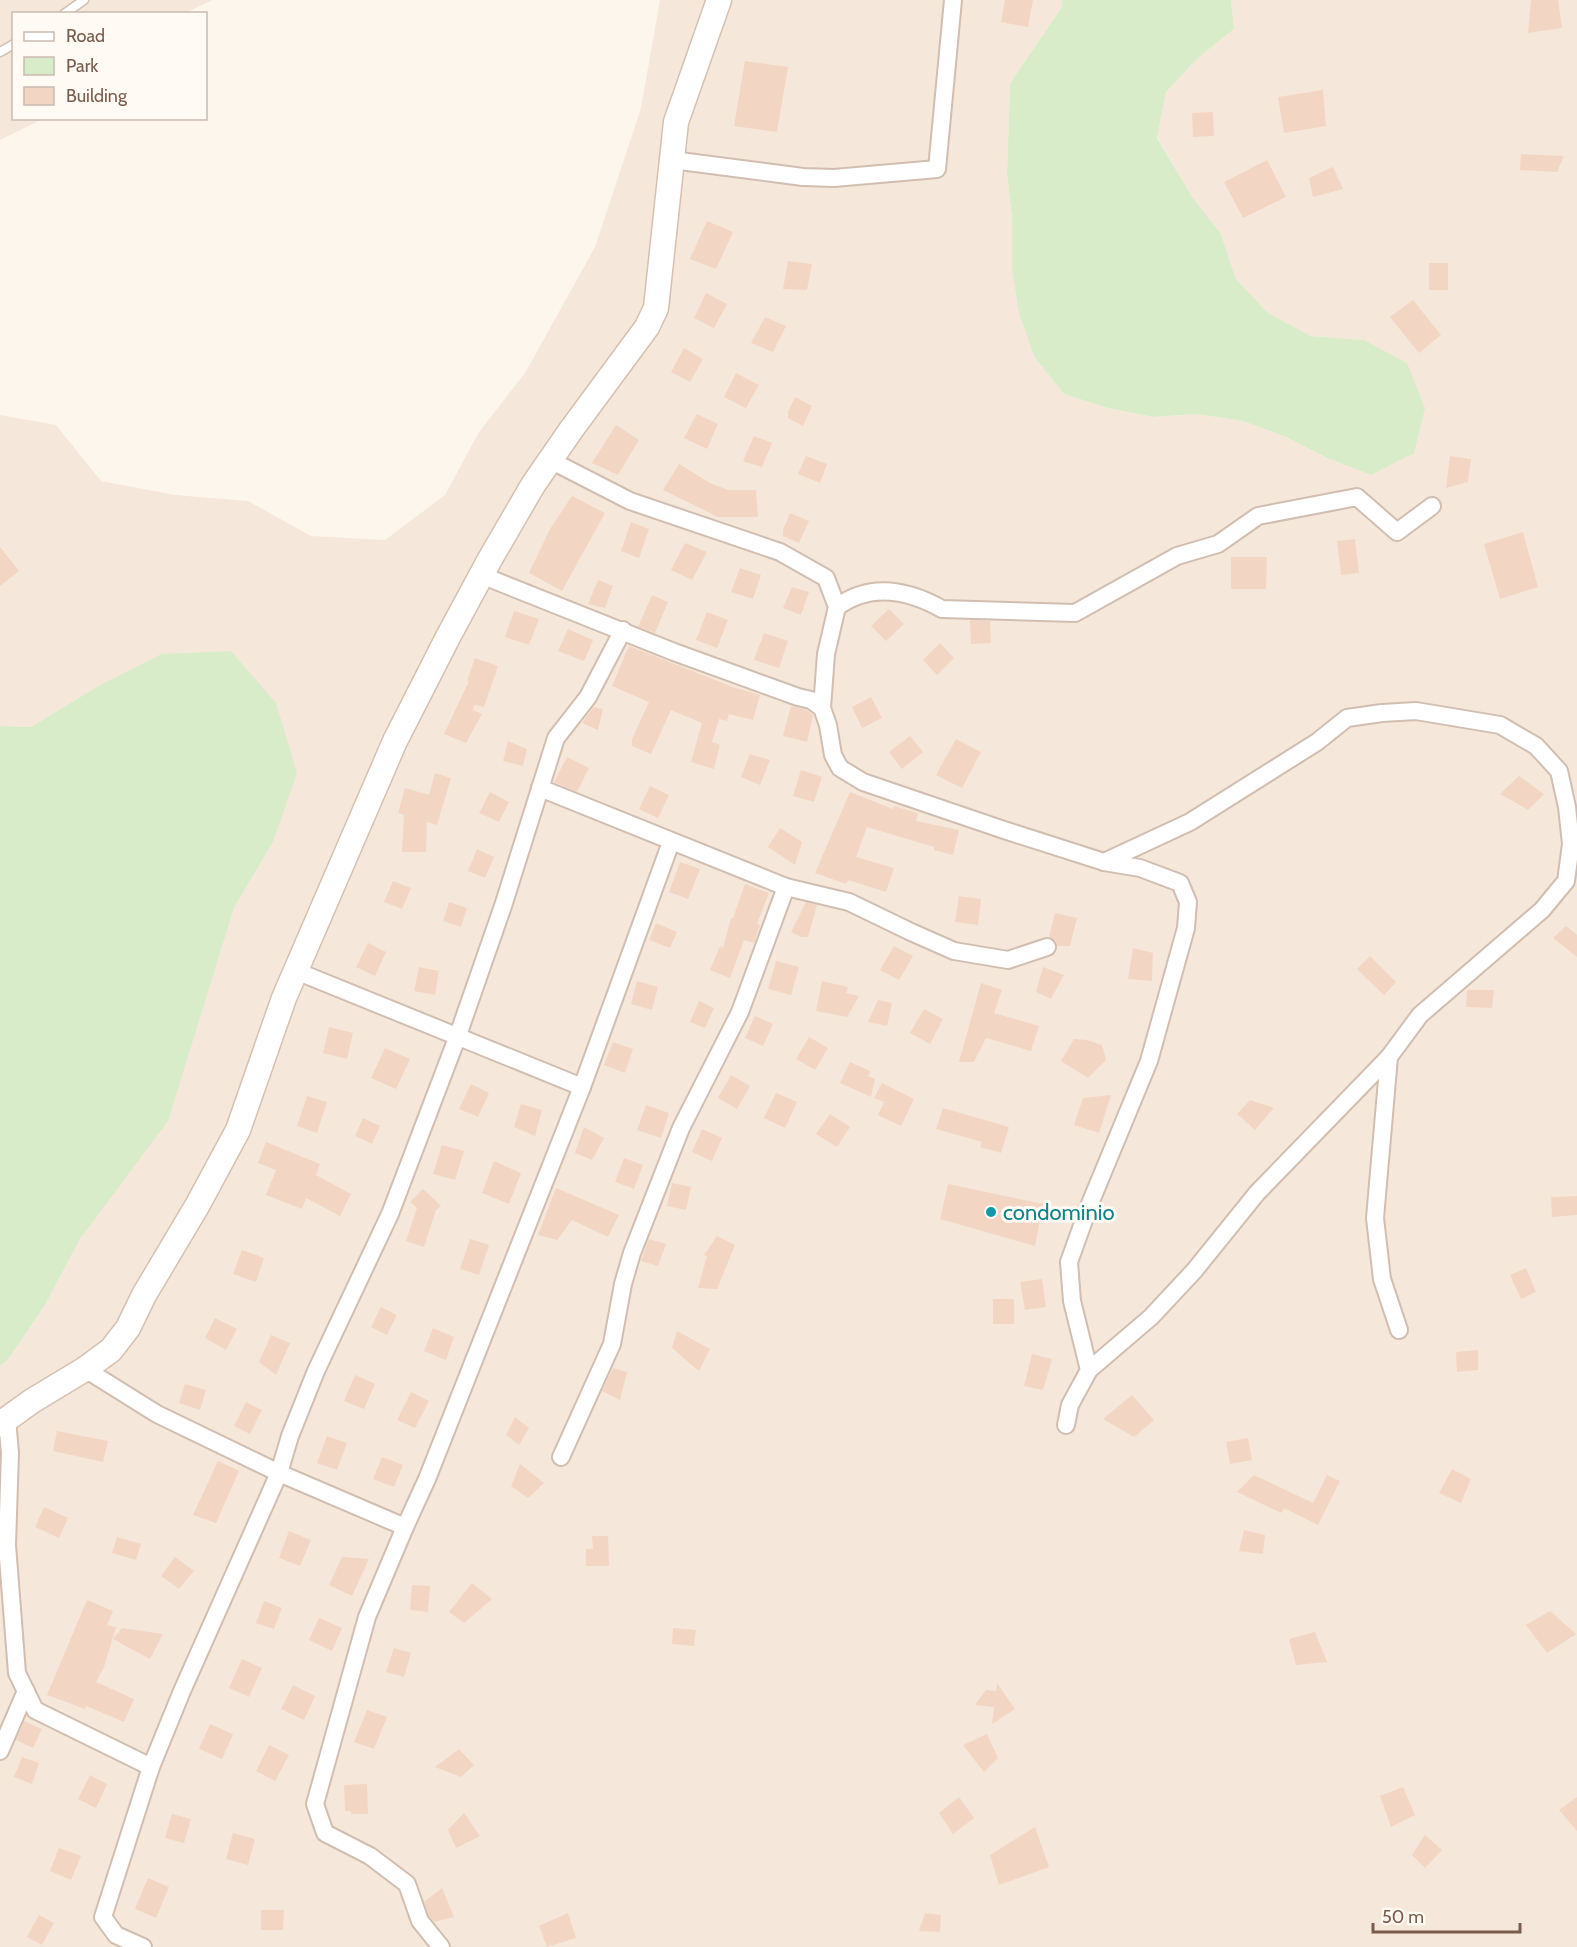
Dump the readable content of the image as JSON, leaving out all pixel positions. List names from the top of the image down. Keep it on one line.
{"places":["condominio"],"legend":["Road","Park","Building"],"scale_bar":"50 m"}
